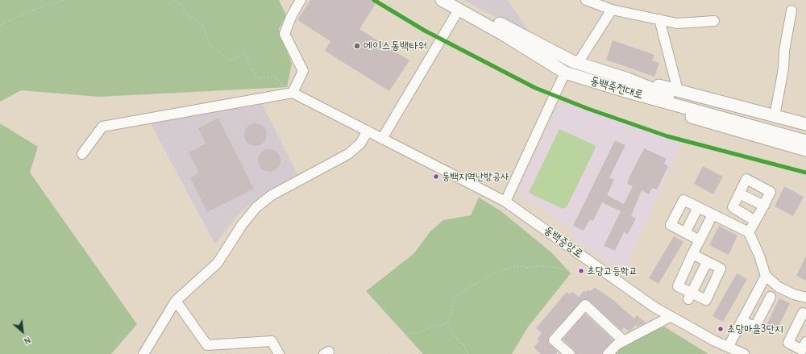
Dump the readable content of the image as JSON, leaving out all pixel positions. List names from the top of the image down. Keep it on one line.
{"streets":{"main road":["동백죽전대로"],"street":["동백중앙로"]},"places":["에이스동백타워","동백지역난방공사","초당고등학교","초당마을3단지"],"north":"bottom right"}
